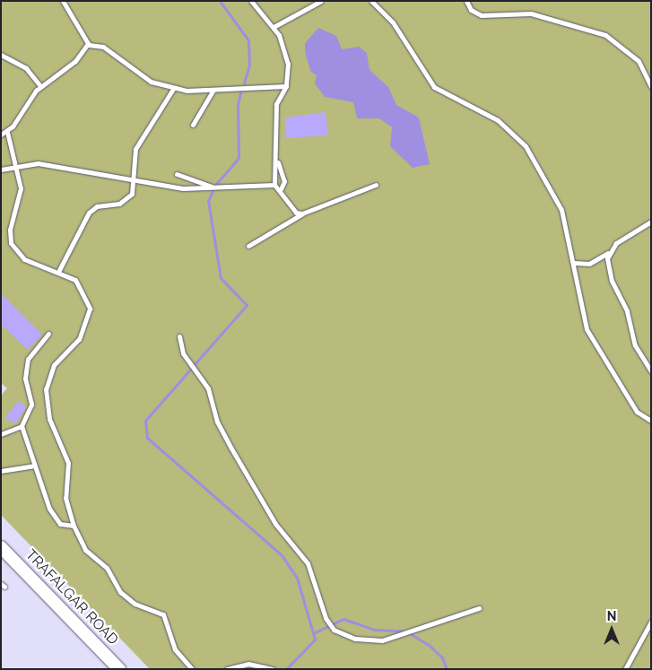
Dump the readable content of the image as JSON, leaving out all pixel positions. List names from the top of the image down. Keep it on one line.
{"streets":{"main road":["TRAFALGAR ROAD"]},"north":"top"}
